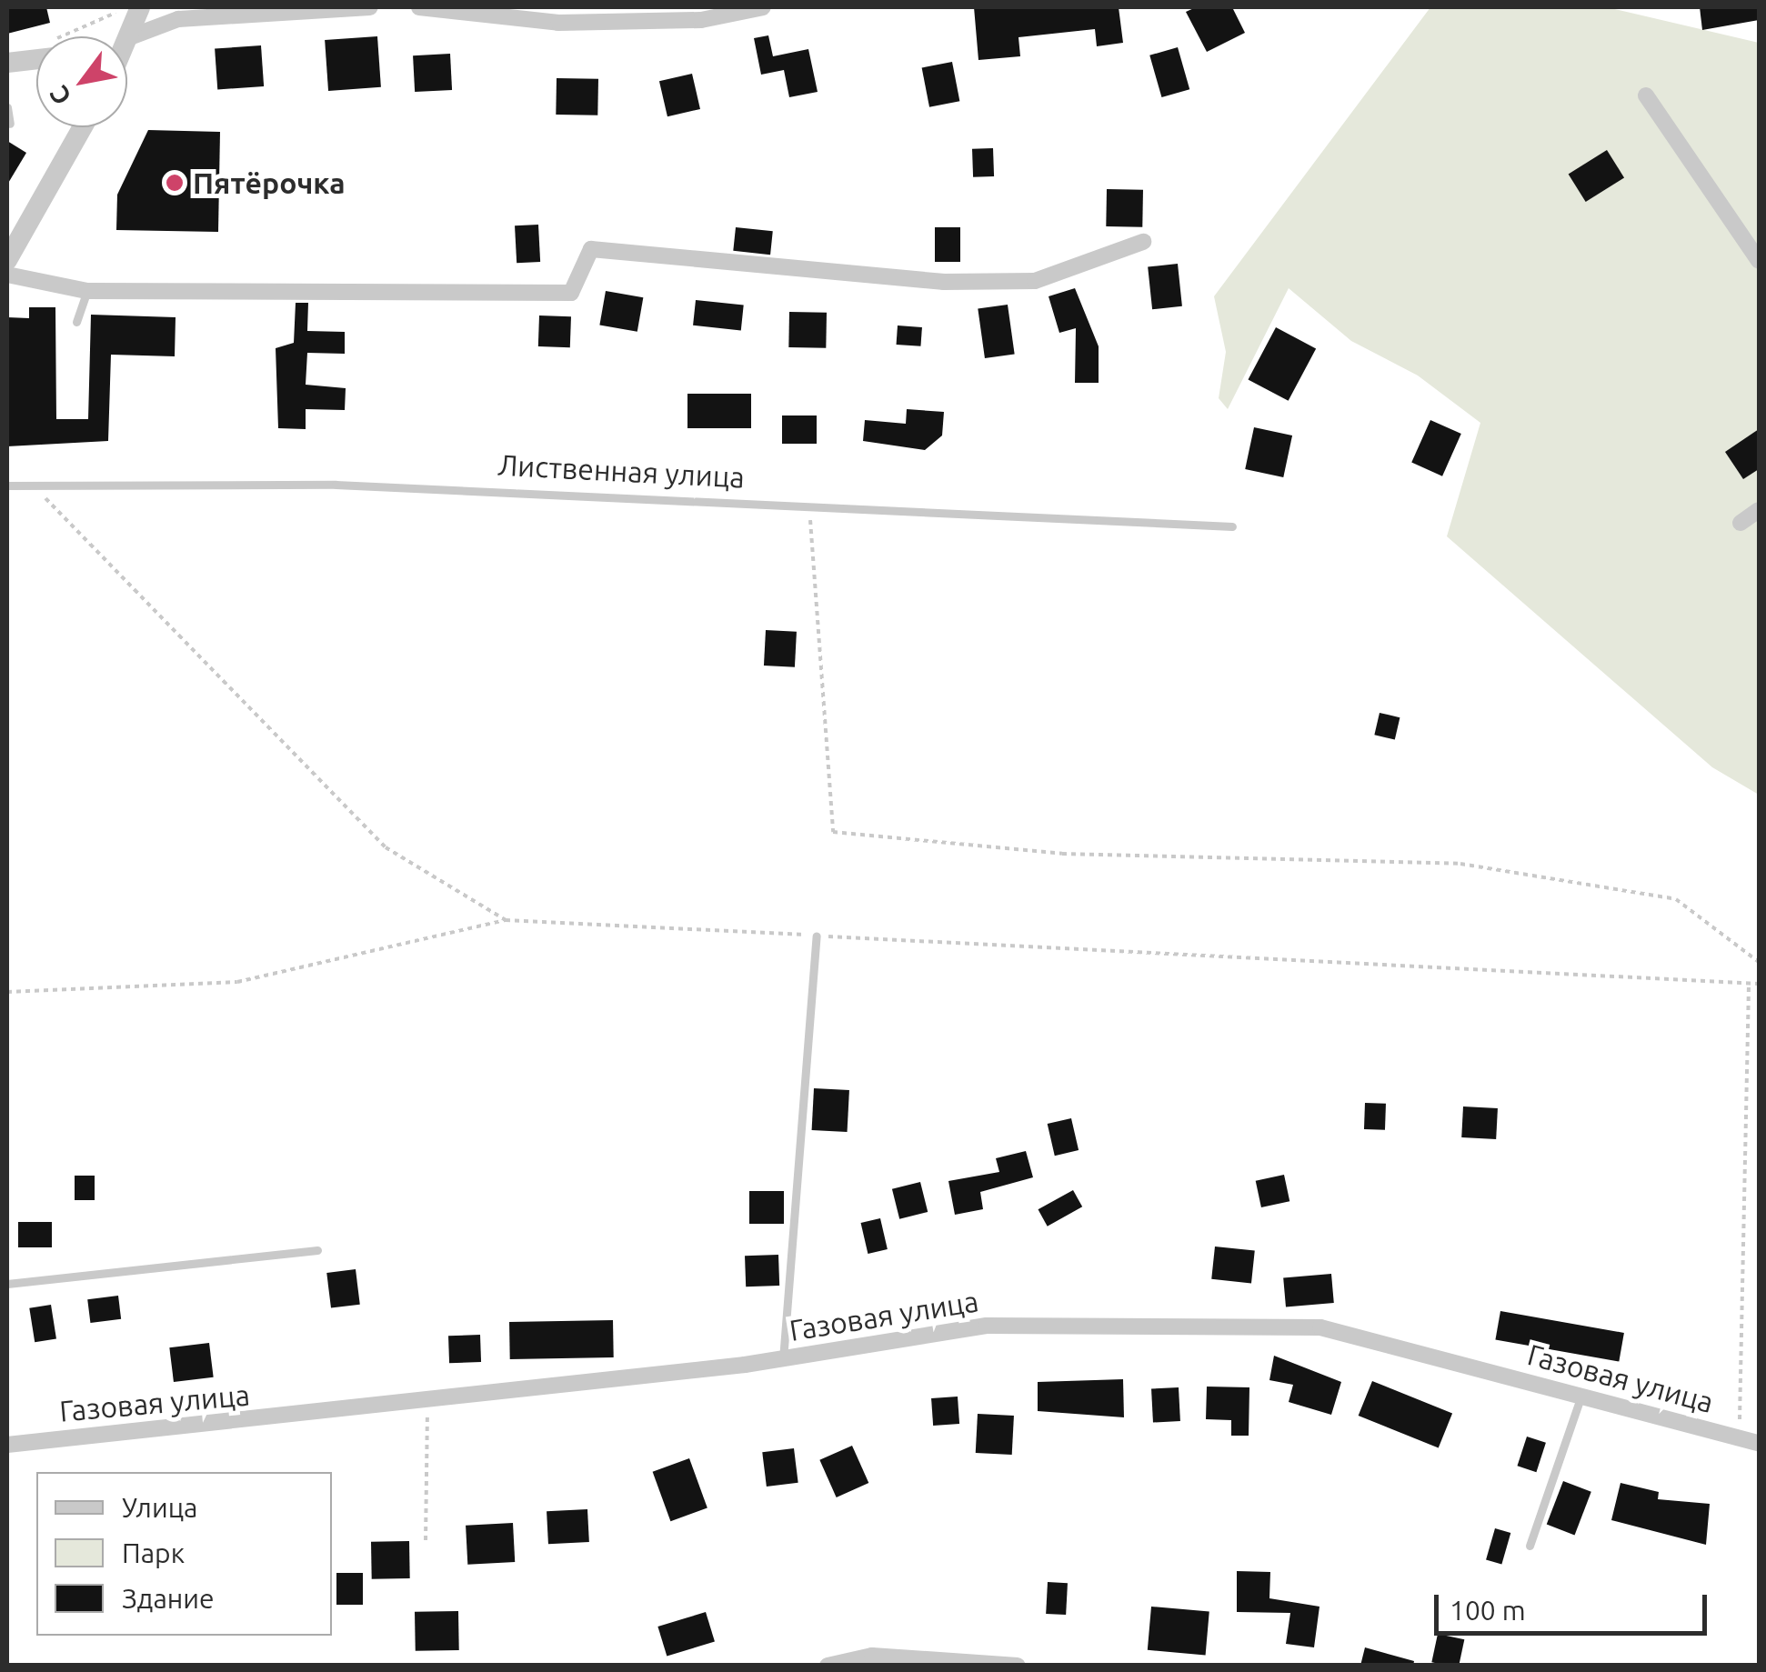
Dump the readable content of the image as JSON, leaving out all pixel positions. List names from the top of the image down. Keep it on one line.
{"streets":{"street":["Газовая улица"],"lane":["Лиственная улица"]},"places":["Пятёрочка"],"legend":["Улица","Парк","Здание"],"scale_bar":"100 m","north":"bottom left"}
